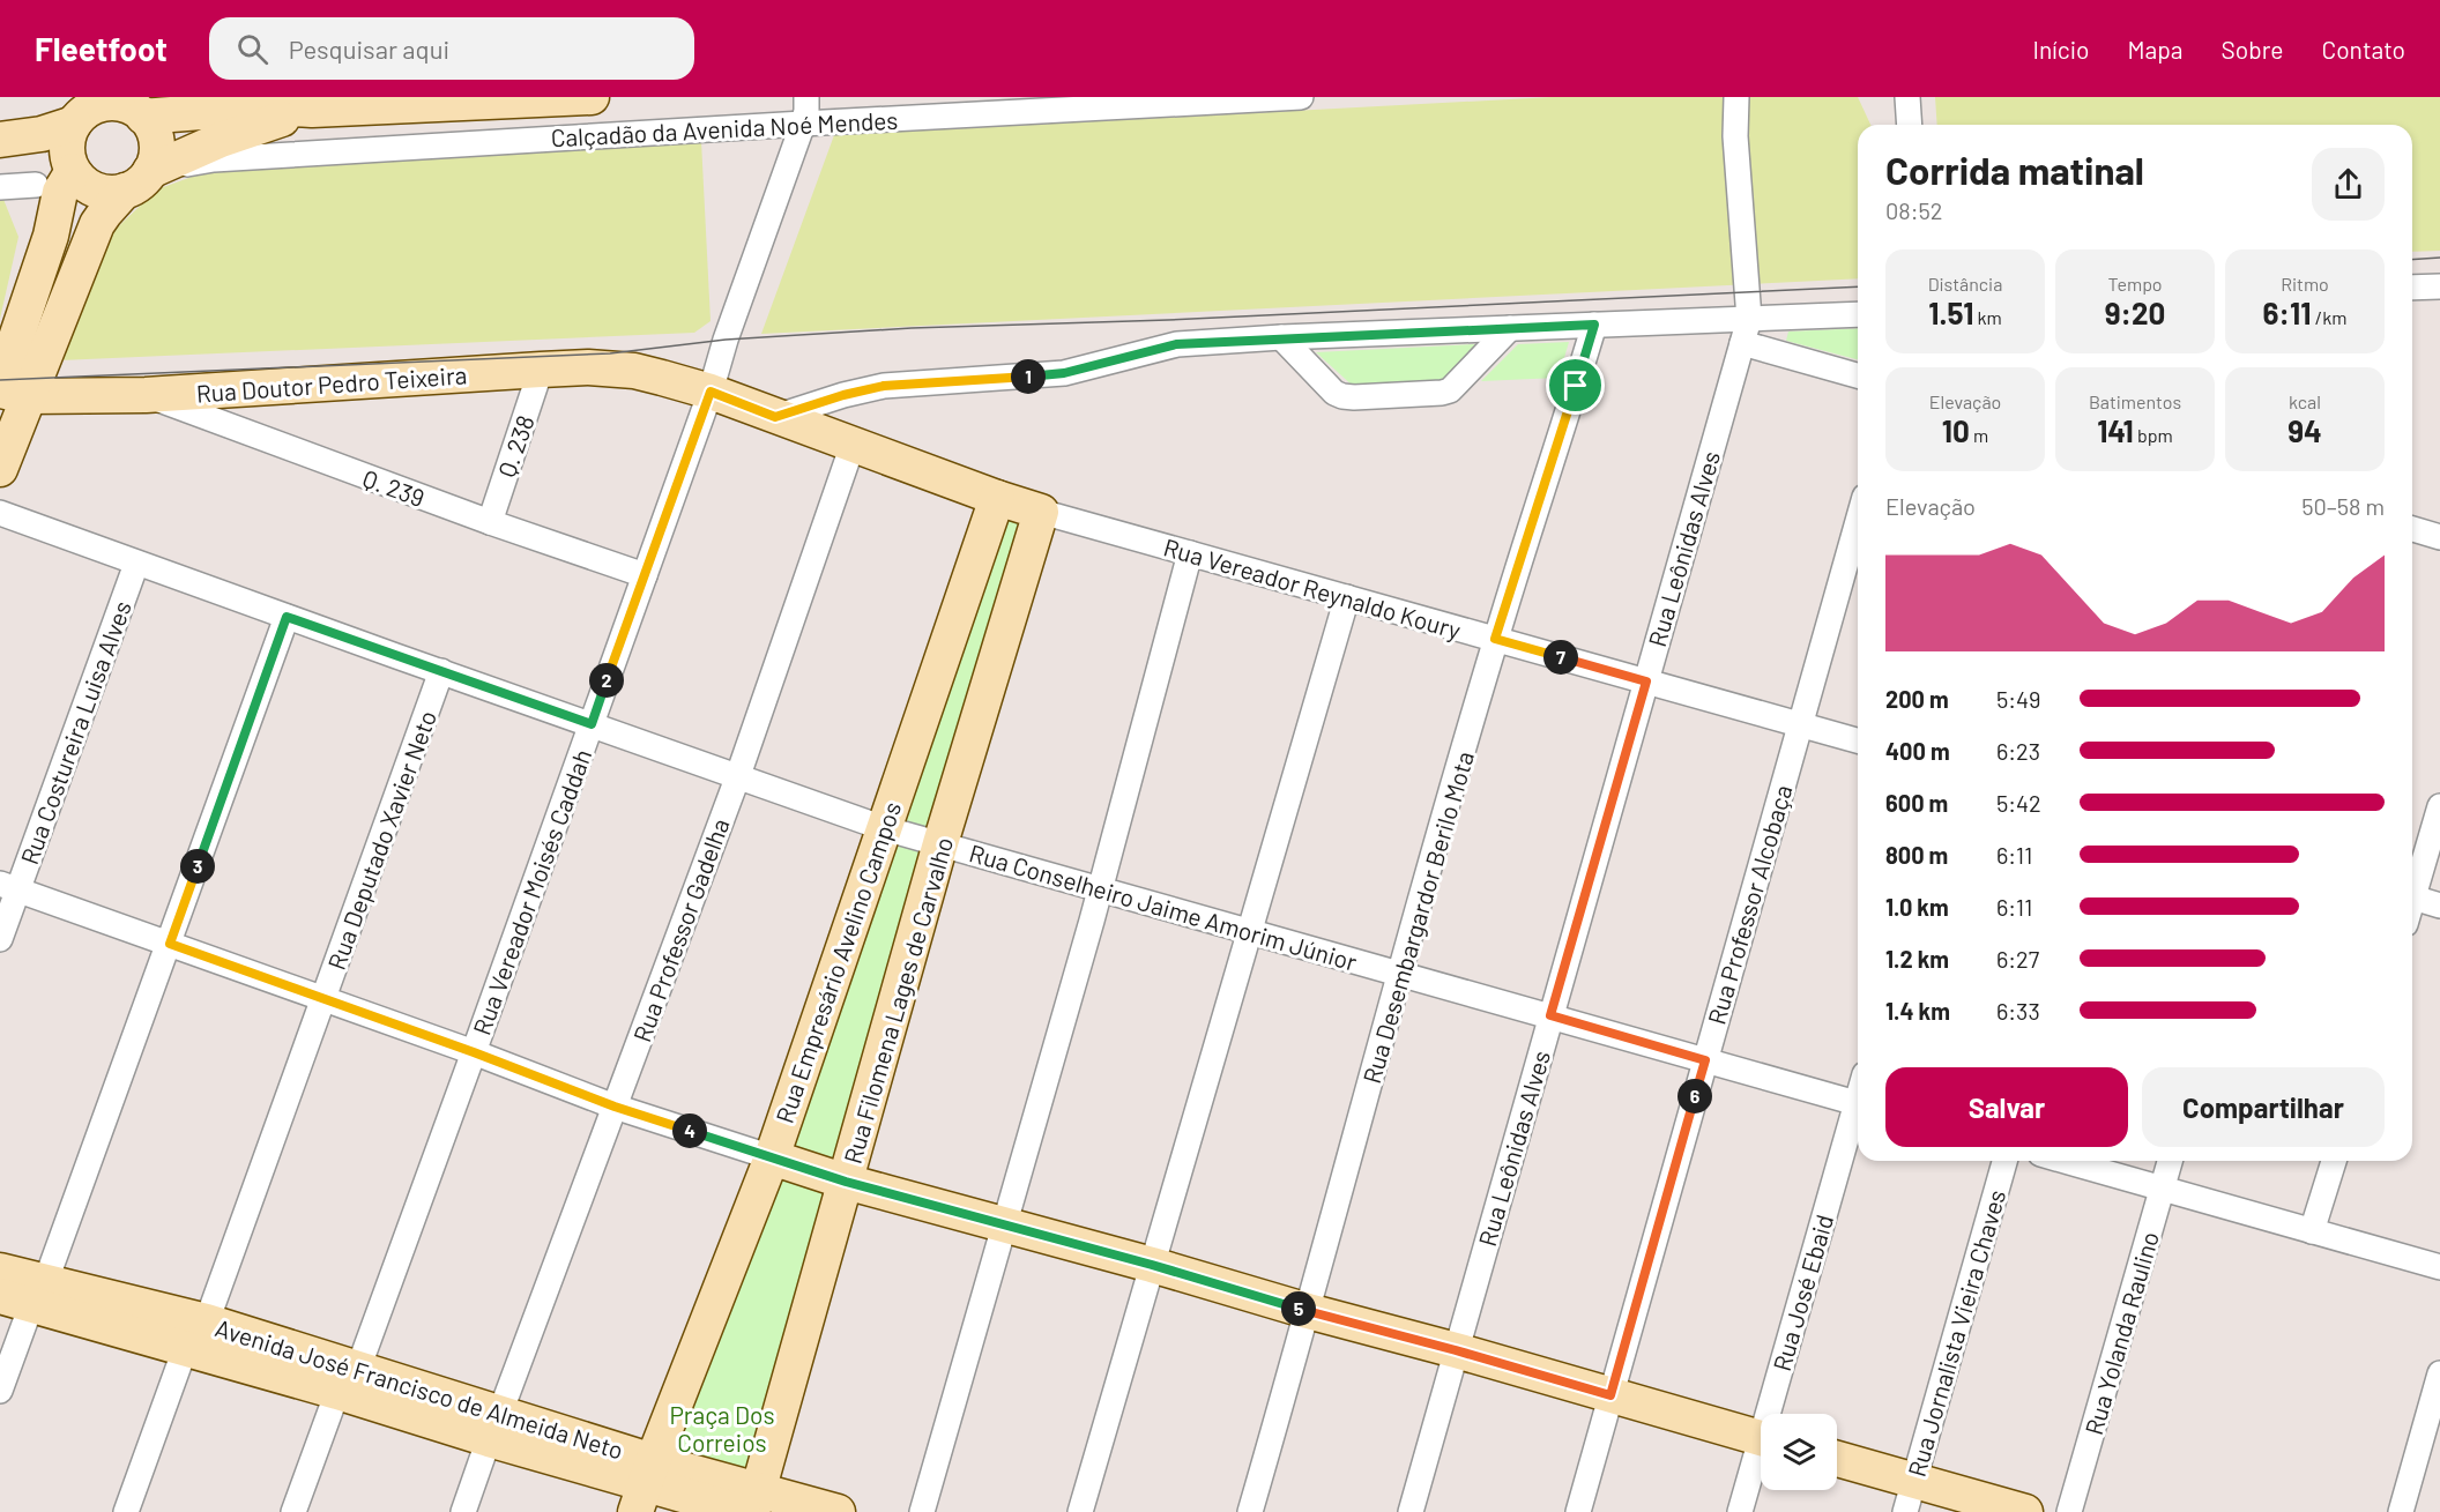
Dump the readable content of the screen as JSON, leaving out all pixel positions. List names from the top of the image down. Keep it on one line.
{"streets":{"street":["Calçadão da Avenida Noé Mendes","Rua Doutor Pedro Teixeira","Q. 238","Q. 239","Rua Leônidas Alves","Rua Vereador Reynaldo Koury","Rua Costureira Luisa Alves","Rua Deputado Xavier Neto","Rua Vereador Moisés Caddah","Rua Professor Alcobaça","Rua Conselheiro Jaime Amorim Júnior","Rua Desembargardor Berilo Mota","Rua Professor Gadelha","Rua Empresário Avelino Campos","Rua Filomena Lages de Carvalho","Rua José Ebaid","Rua Jornalista Vieira Chaves","Rua Yolanda Raulino","Avenida José Francisco de Almeida Neto"]},"crossings":[["Calçadão da Avenida Noé Mendes","Rua Vereador Moisés Caddah"],["Rua Doutor Pedro Teixeira","Q. 238"],["Rua Doutor Pedro Teixeira","Q. 239"],["Rua Doutor Pedro Teixeira","Rua Vereador Reynaldo Koury"],["Rua Doutor Pedro Teixeira","Rua Vereador Moisés Caddah"],["Rua Doutor Pedro Teixeira","Rua Professor Gadelha"],["Rua Doutor Pedro Teixeira","Rua Empresário Avelino Campos"],["Rua Doutor Pedro Teixeira","Rua Filomena Lages de Carvalho"],["Q. 238","Q. 239"],["Q. 239","Rua Vereador Moisés Caddah"],["Rua Leônidas Alves","Rua Vereador Reynaldo Koury"],["Rua Leônidas Alves","Rua Conselheiro Jaime Amorim Júnior"],["Rua Vereador Reynaldo Koury","Rua Professor Alcobaça"],["Rua Vereador Reynaldo Koury","Rua Desembargardor Berilo Mota"],["Rua Vereador Reynaldo Koury","Rua Filomena Lages de Carvalho"],["Rua Costureira Luisa Alves","Rua Conselheiro Jaime Amorim Júnior"],["Rua Deputado Xavier Neto","Rua Conselheiro Jaime Amorim Júnior"],["Rua Deputado Xavier Neto","Avenida José Francisco de Almeida Neto"],["Rua Vereador Moisés Caddah","Rua Conselheiro Jaime Amorim Júnior"],["Rua Vereador Moisés Caddah","Avenida José Francisco de Almeida Neto"],["Rua Professor Alcobaça","Rua Conselheiro Jaime Amorim Júnior"],["Rua Conselheiro Jaime Amorim Júnior","Rua Desembargardor Berilo Mota"],["Rua Conselheiro Jaime Amorim Júnior","Rua Professor Gadelha"],["Rua Conselheiro Jaime Amorim Júnior","Rua Empresário Avelino Campos"],["Rua Conselheiro Jaime Amorim Júnior","Rua Filomena Lages de Carvalho"],["Rua Professor Gadelha","Avenida José Francisco de Almeida Neto"],["Rua Empresário Avelino Campos","Avenida José Francisco de Almeida Neto"],["Rua Filomena Lages de Carvalho","Avenida José Francisco de Almeida Neto"]],"parks":["Praça Dos Correios"],"page":{"header":"Fleetfoot","search":"Pesquisar aqui","nav":["Início","Mapa","Sobre","Contato"],"heading":["Corrida matinal","08:52"],"stats":[["Distância","1.51 km"],["Tempo","9:20"],["Ritmo","6:11 /km"],["Elevação","10 m"],["Batimentos","141 bpm"],["kcal","94"]],"pins":["1","7","2","3","6","4","5"],"chart":["Elevação","50–58 m"],"list":[{"name":"200 m","note":"5:49"},{"name":"400 m","note":"6:23"},{"name":"600 m","note":"5:42"},{"name":"800 m","note":"6:11"},{"name":"1.0 km","note":"6:11"},{"name":"1.2 km","note":"6:27"},{"name":"1.4 km","note":"6:33"}],"buttons":["Salvar","Compartilhar"]}}
